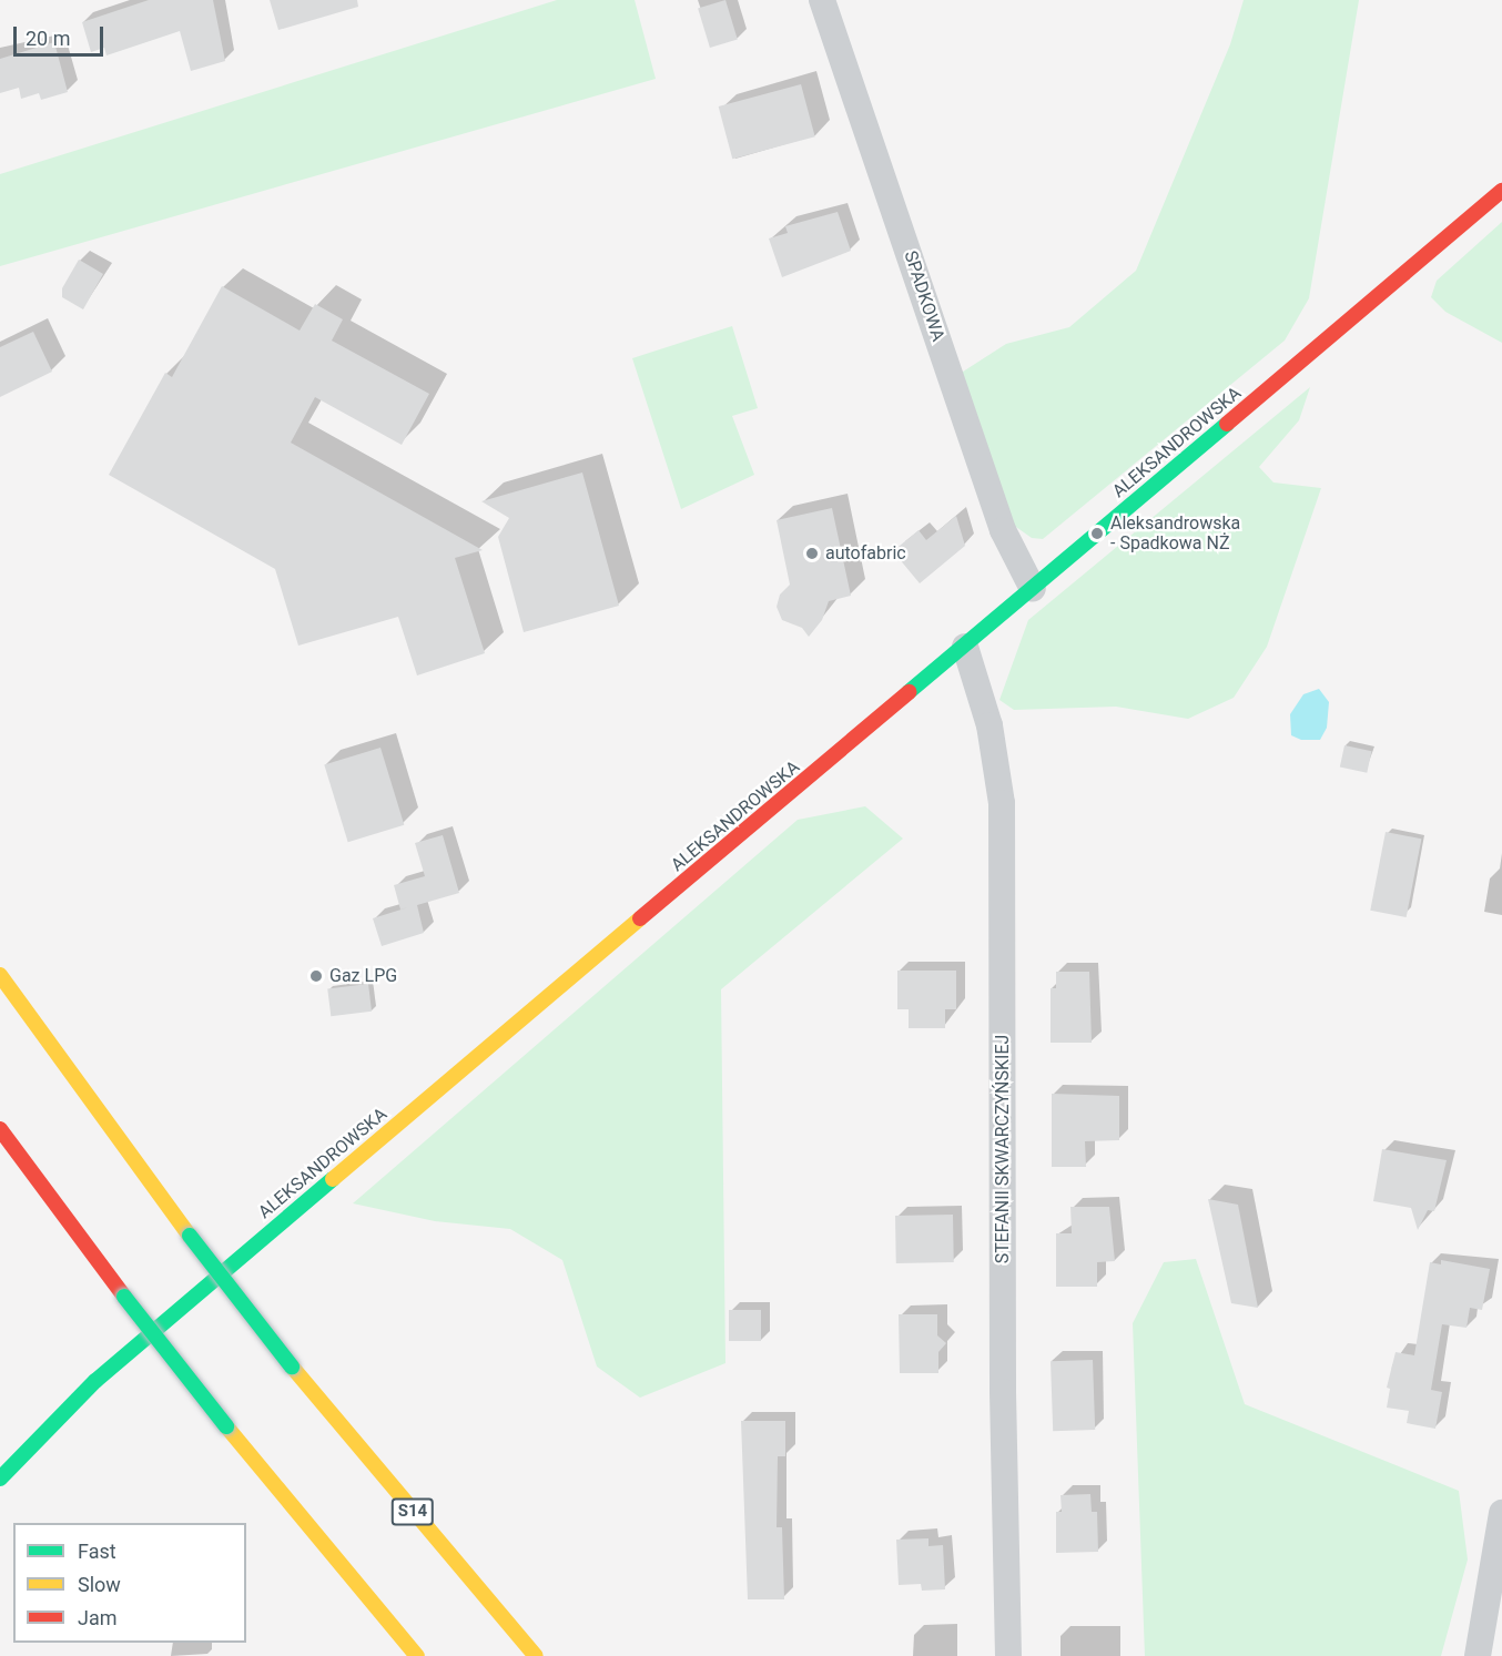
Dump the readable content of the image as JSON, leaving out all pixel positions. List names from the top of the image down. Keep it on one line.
{"streets":{"main road":["ALEKSANDROWSKA","S14"],"street":["SPADKOWA","STEFANII SKWARCZYŃSKIEJ"]},"crossings":[["SPADKOWA","ALEKSANDROWSKA"],["ALEKSANDROWSKA","STEFANII SKWARCZYŃSKIEJ"]],"places":["Aleksandrowska - Spadkowa NŻ","autofabric","Gaz LPG"],"legend":["Fast","Slow","Jam"],"scale_bar":"20 m"}
